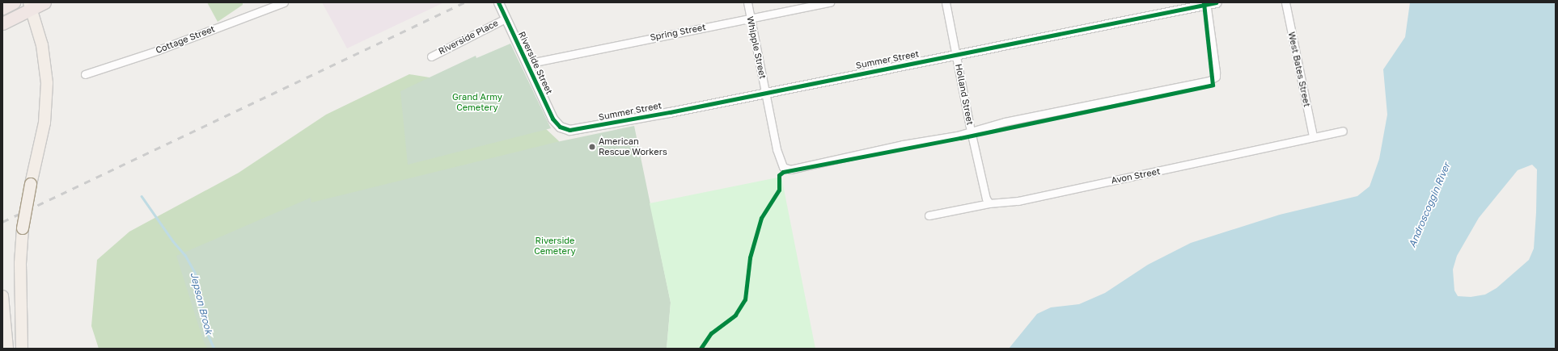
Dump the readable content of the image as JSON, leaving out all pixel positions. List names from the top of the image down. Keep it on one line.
{"streets":{"street":["Spring Street","Riverside Place","Cottage Street","Whipple Street","Summer Street","Riverside Street","West Bates Street","Holland Street","Avon Street"]},"crossings":[["Spring Street","Whipple Street"],["Spring Street","Riverside Street"],["Riverside Place","Riverside Street"],["Whipple Street","Summer Street"],["Whipple Street","Holland Street"],["Summer Street","Riverside Street"],["Summer Street","Holland Street"],["West Bates Street","Avon Street"],["Holland Street","Avon Street"]],"water":["Androscoggin River","Jepson Brook"],"parks":["Grand Army Cemetery","Riverside Cemetery"],"places":["American Rescue Workers"]}
